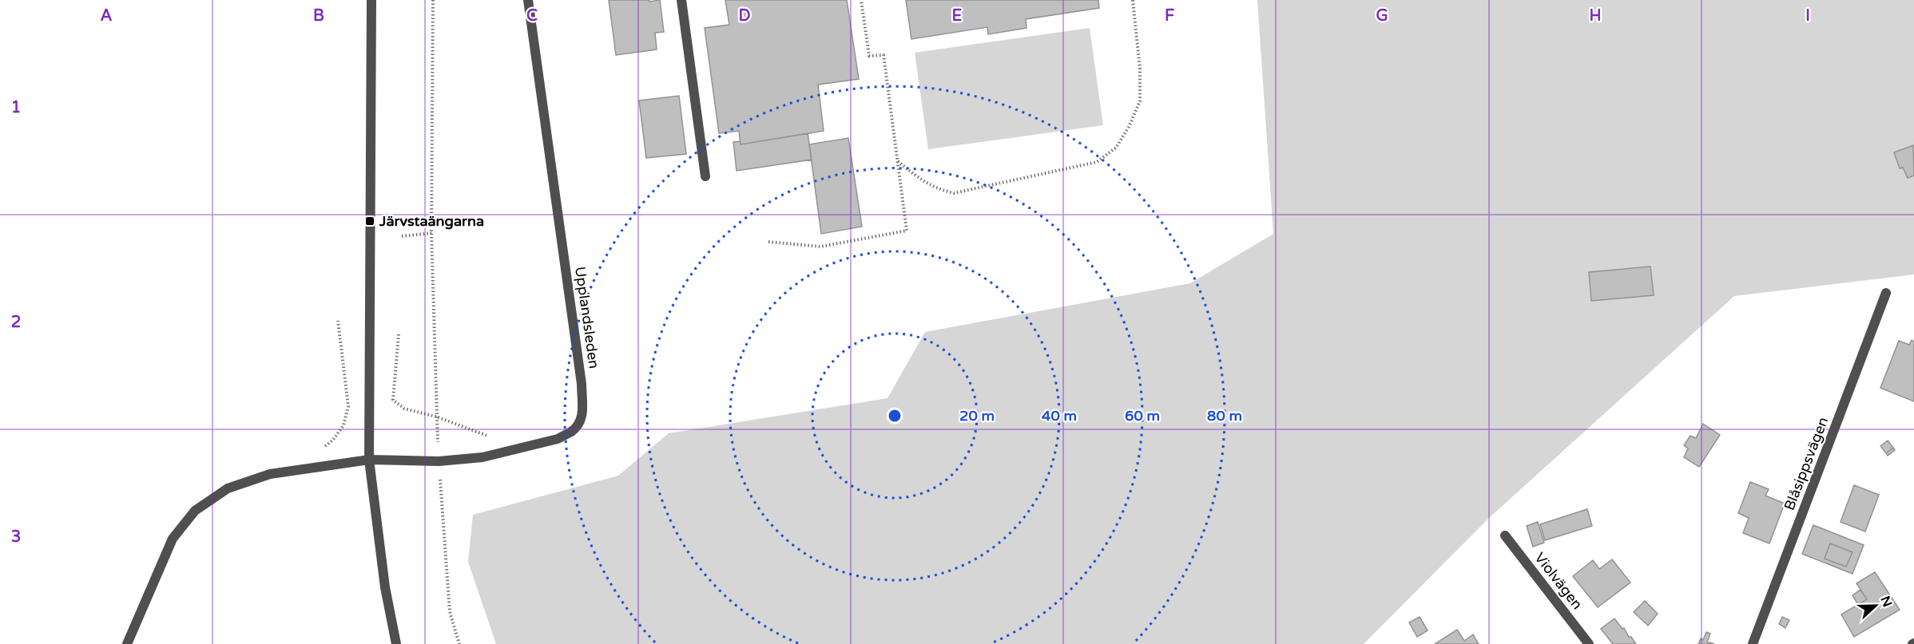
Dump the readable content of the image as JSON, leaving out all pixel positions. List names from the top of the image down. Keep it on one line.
{"streets":{"street":["Upplandsleden","Blåsippsvägen","Violvägen"]},"places":{"transit":["Järvstaängarna"]},"north":"right","grid":{"columns":["A","B","C","D","E","F","G","H","I"],"rows":["1","2","3"]},"rings":["20 m","40 m","60 m","80 m"]}
